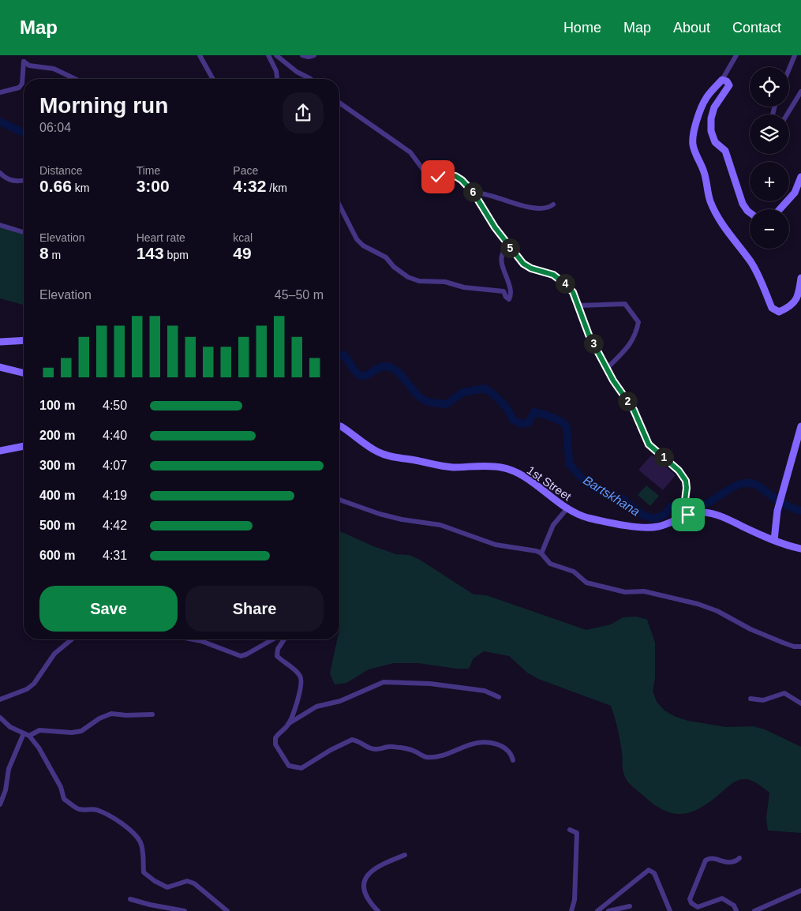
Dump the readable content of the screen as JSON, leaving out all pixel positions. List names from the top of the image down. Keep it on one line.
{"streets":{"street":["1st Street"]},"water":["Bartskhana"],"page":{"header":"Map","nav":["Home","Map","About","Contact"],"map_buttons":["+","−"],"heading":["Morning run","06:04"],"stats":[["Distance","0.66 km"],["Time","3:00"],["Pace","4:32 /km"],["Elevation","8 m"],["Heart rate","143 bpm"],["kcal","49"]],"pins":["6","5","4","3","2","1"],"chart":["Elevation","45–50 m"],"list":[{"name":"100 m","note":"4:50"},{"name":"200 m","note":"4:40"},{"name":"300 m","note":"4:07"},{"name":"400 m","note":"4:19"},{"name":"500 m","note":"4:42"},{"name":"600 m","note":"4:31"}],"buttons":["Save","Share"]}}
